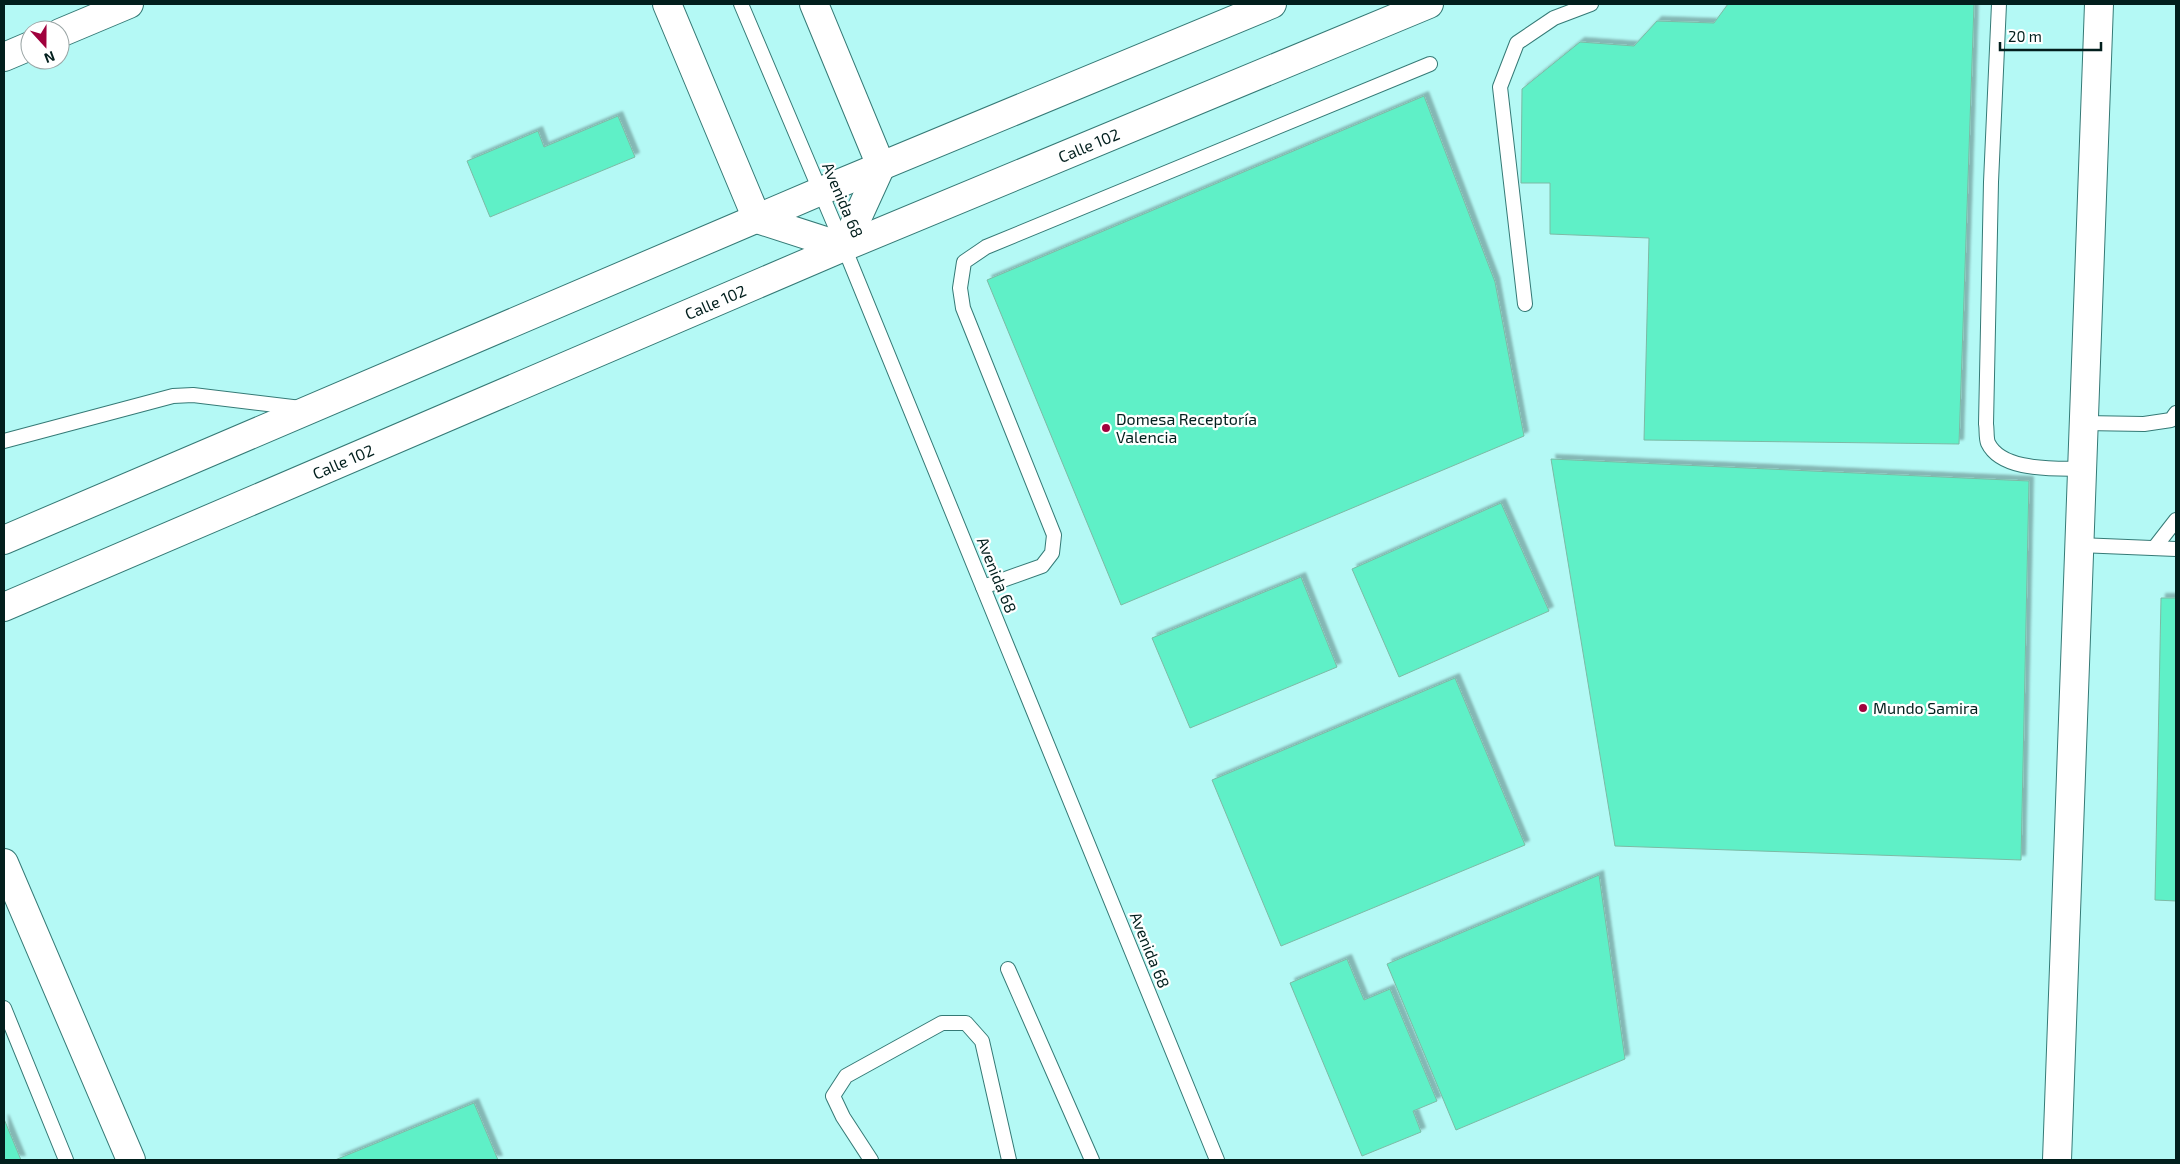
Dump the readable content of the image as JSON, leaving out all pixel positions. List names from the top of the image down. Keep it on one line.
{"streets":{"street":["Calle 102"],"lane":["Avenida 68"]},"crossings":[["Calle 102","Avenida 68"]],"places":["Domesa Receptoría Valencia","Mundo Samira"],"scale_bar":"20 m","north":"bottom"}
